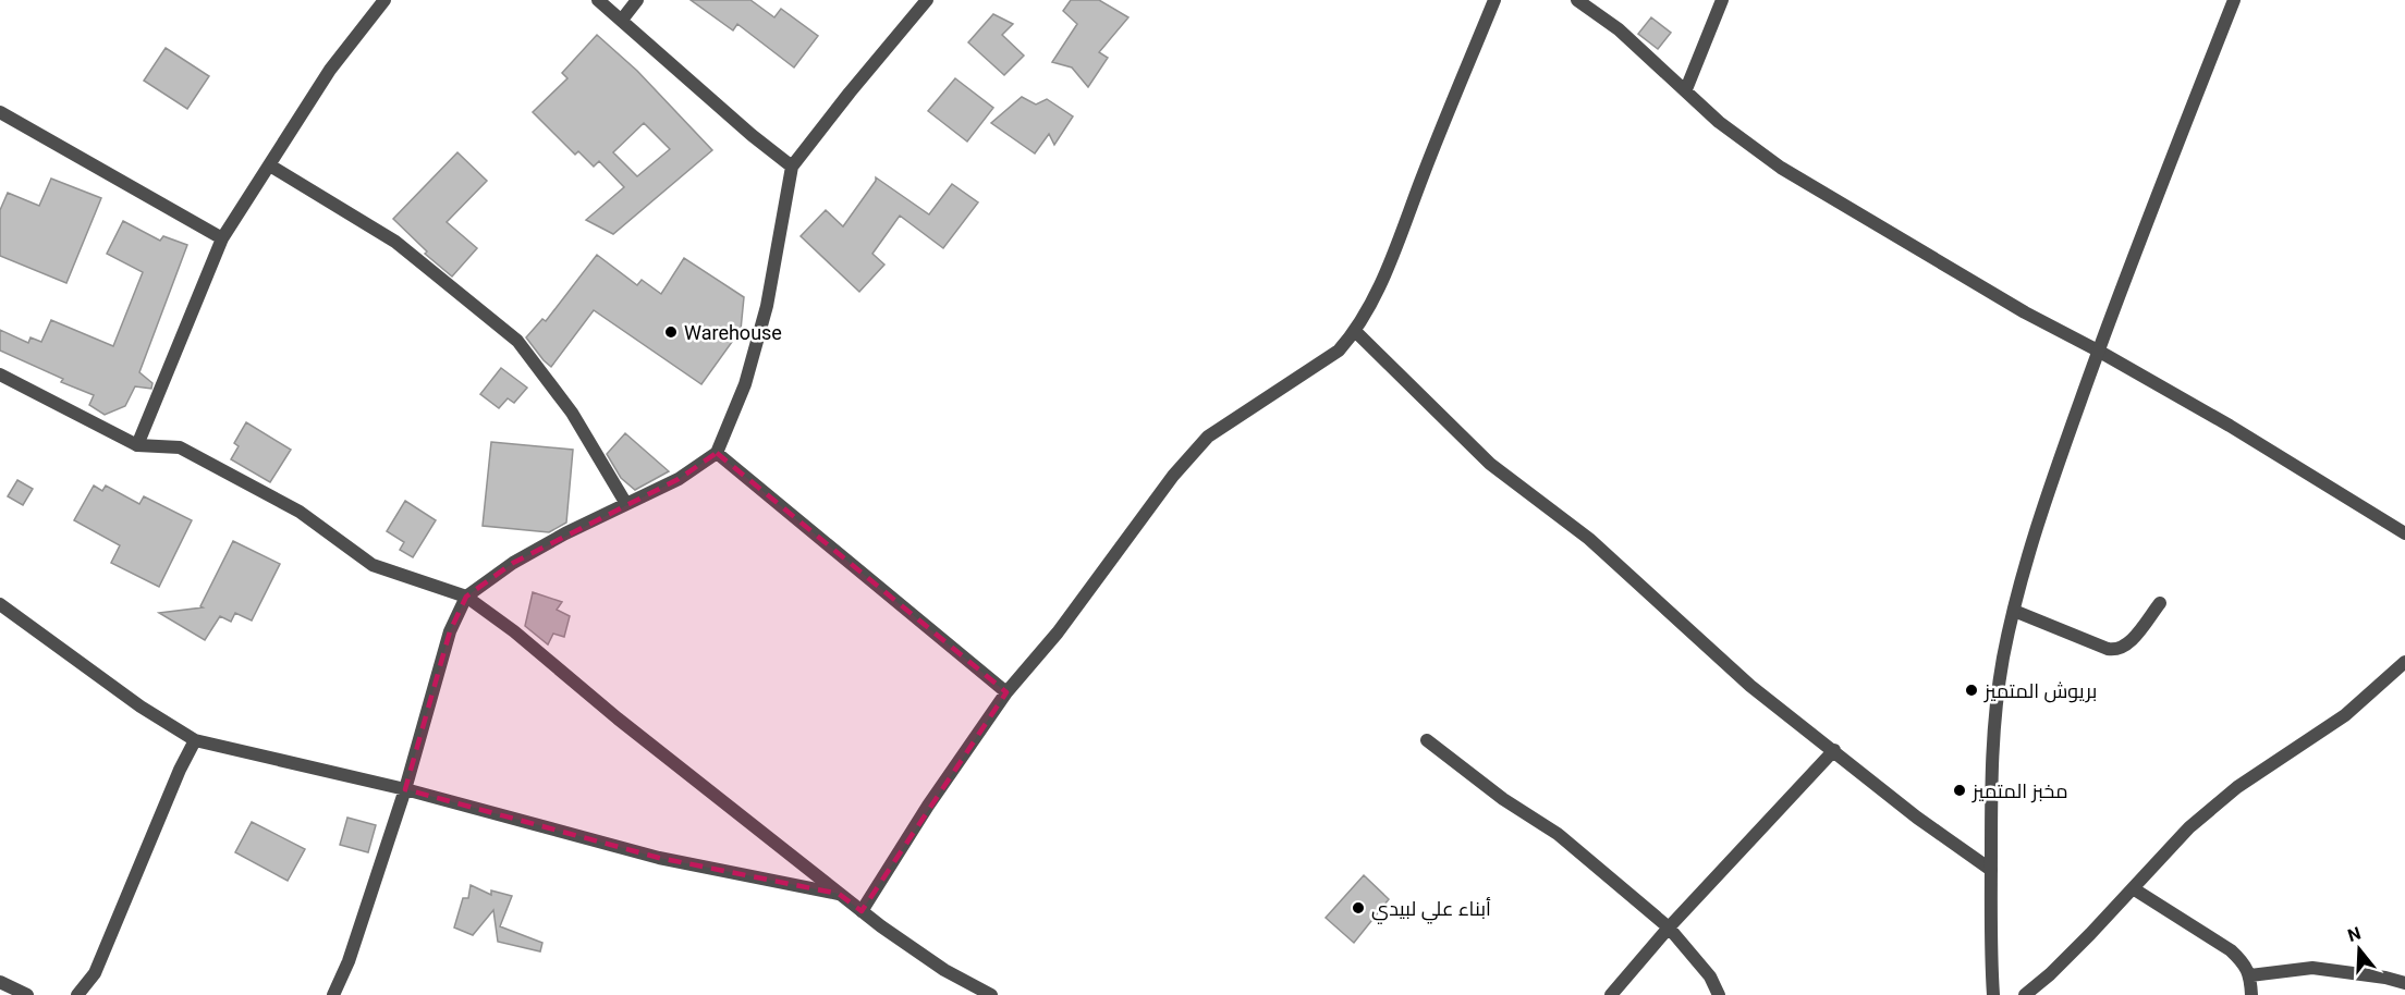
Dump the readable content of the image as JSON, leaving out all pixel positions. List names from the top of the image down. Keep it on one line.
{"places":["Warehouse","بريوش المتميز","مخبز المتميز","أبناء علي لبيدي"],"north":"top"}
